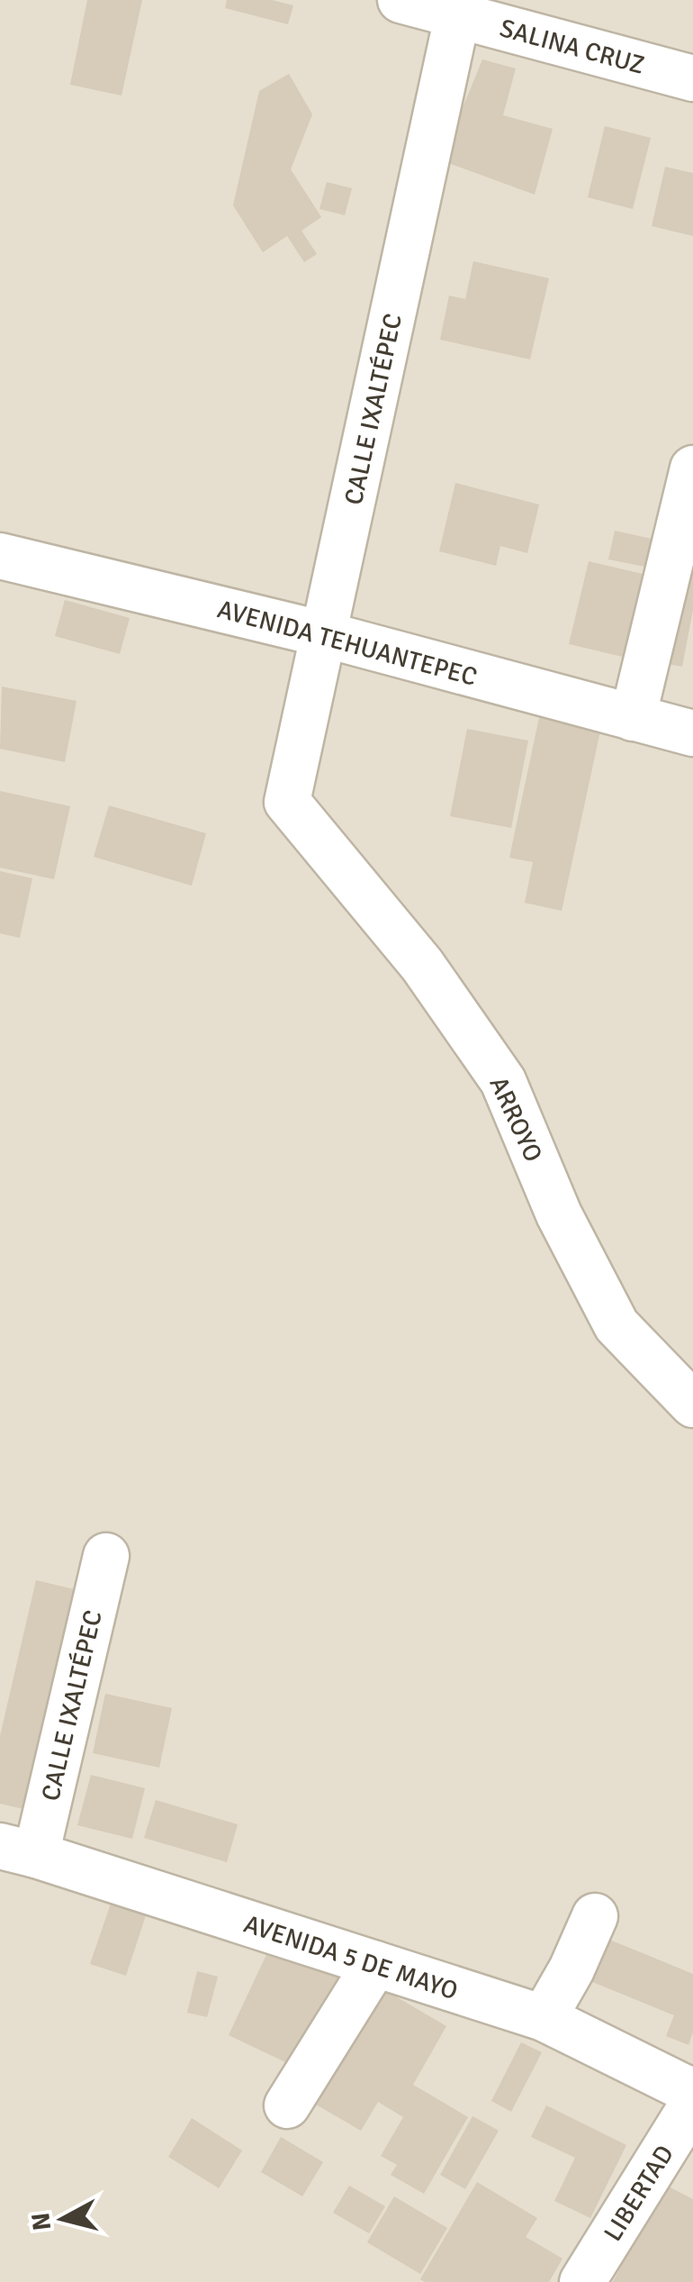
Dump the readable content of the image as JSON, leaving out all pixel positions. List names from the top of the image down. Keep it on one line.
{"streets":{"street":["SALINA CRUZ","CALLE IXALTÉPEC","AVENIDA TEHUANTEPEC","ARROYO","AVENIDA 5 DE MAYO","LIBERTAD"]},"crossings":[["SALINA CRUZ","CALLE IXALTÉPEC"],["CALLE IXALTÉPEC","AVENIDA TEHUANTEPEC"],["CALLE IXALTÉPEC","ARROYO"],["CALLE IXALTÉPEC","AVENIDA 5 DE MAYO"]],"north":"left"}
